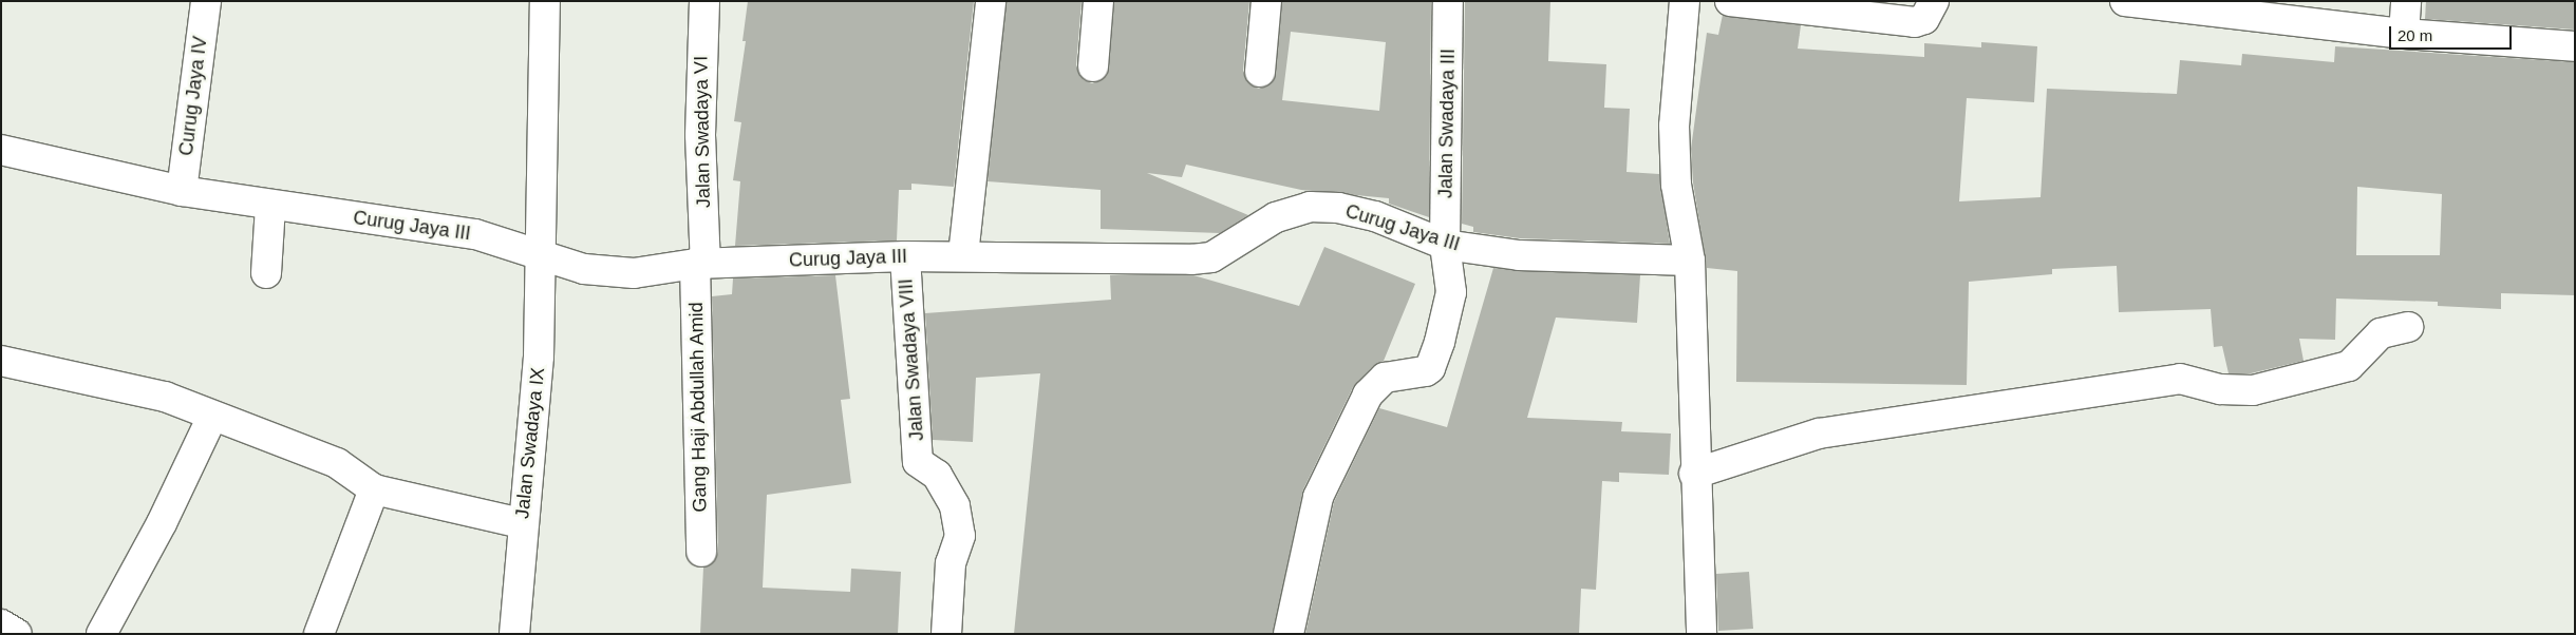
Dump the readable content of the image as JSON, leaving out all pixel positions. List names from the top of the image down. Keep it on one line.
{"streets":{"street":["Curug Jaya IV","Jalan Swadaya III","Jalan Swadaya VI","Curug Jaya III","Jalan Swadaya VIII","Gang Haji Abdullah Amid","Jalan Swadaya IX"]},"crossings":[["Curug Jaya IV","Curug Jaya III"],["Jalan Swadaya III","Curug Jaya III"],["Jalan Swadaya VI","Curug Jaya III"],["Jalan Swadaya VI","Gang Haji Abdullah Amid"],["Curug Jaya III","Jalan Swadaya VIII"],["Curug Jaya III","Gang Haji Abdullah Amid"],["Curug Jaya III","Jalan Swadaya IX"]],"scale_bar":"20 m"}
